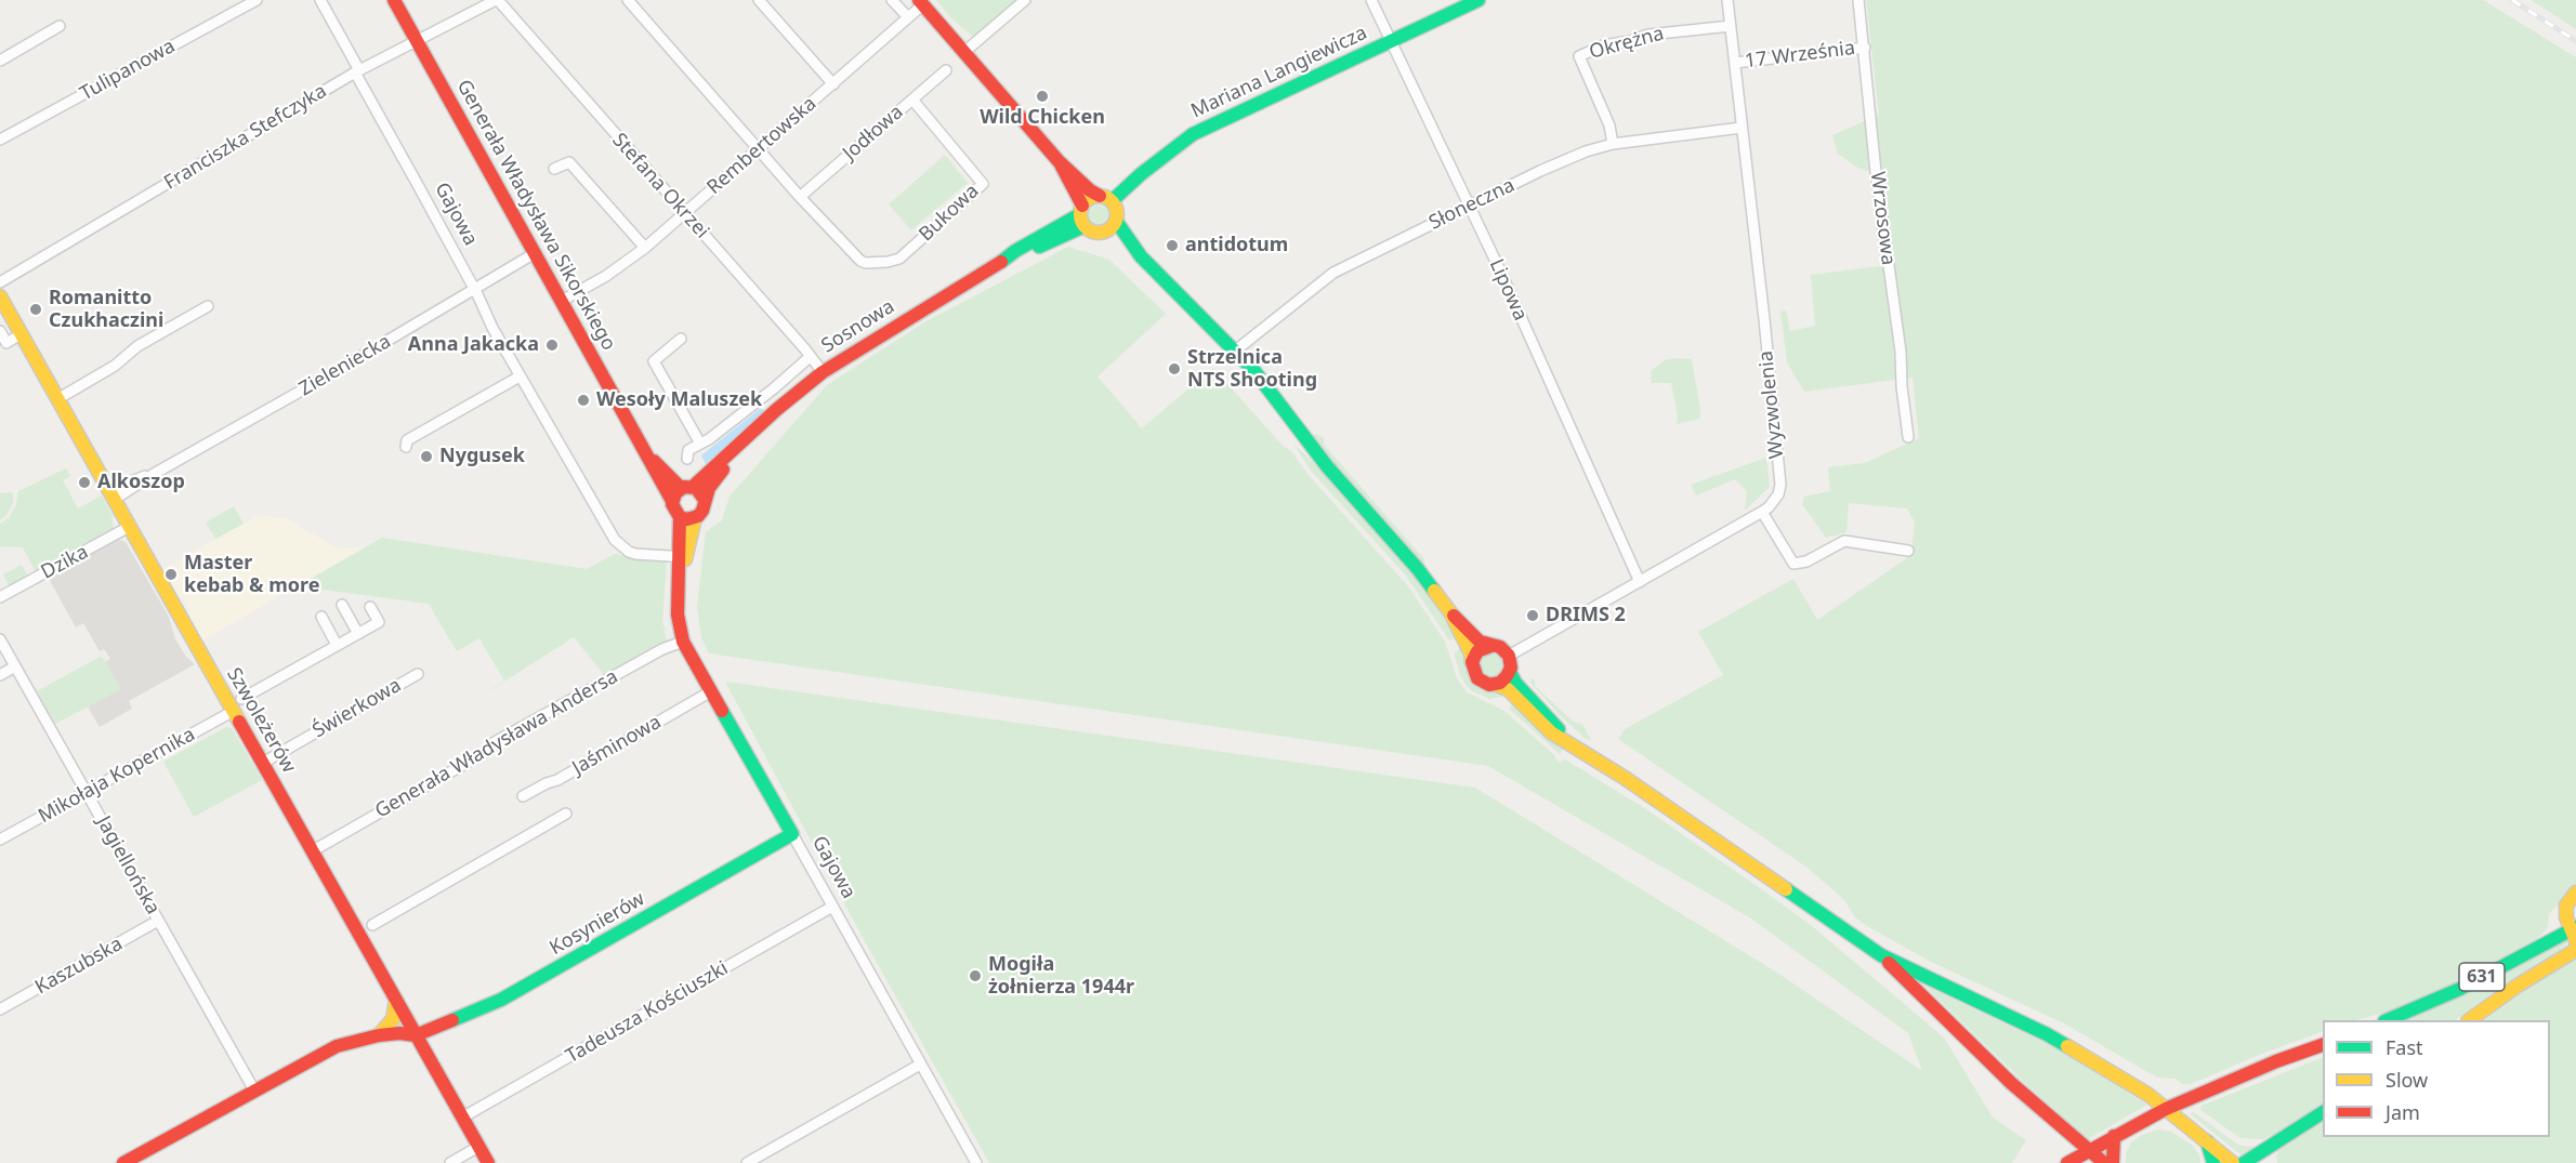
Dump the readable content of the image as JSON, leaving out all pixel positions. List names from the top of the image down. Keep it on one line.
{"streets":{"street":["Okrężna","17 Września","Tulipanowa","Mariana Langiewicza","Jodłowa","Franciszka Stefczyka","Rembertowska","Stefana Okrzei","Słoneczna","Bukowa","Gajowa","Generała Władysława Sikorskiego","Wrzosowa","Lipowa","Sosnowa","Zieleniecka","Wyzwolenia","Dzika","Świerkowa","Szwoleżerów","Generała Władysława Andersa","Jaśminowa","Mikołaja Kopernika","Jagiellońska","Kosynierów","Kaszubska","631","Tadeusza Kościuszki"]},"crossings":[["Okrężna","Słoneczna"],["Okrężna","Wyzwolenia"],["17 Września","Wrzosowa"],["17 Września","Wyzwolenia"],["Mariana Langiewicza","Lipowa"],["Mariana Langiewicza","Sosnowa"],["Jodłowa","Bukowa"],["Franciszka Stefczyka","Stefana Okrzei"],["Franciszka Stefczyka","Gajowa"],["Franciszka Stefczyka","Generała Władysława Sikorskiego"],["Rembertowska","Stefana Okrzei"],["Rembertowska","Generała Władysława Sikorskiego"],["Stefana Okrzei","Sosnowa"],["Słoneczna","Lipowa"],["Słoneczna","Wyzwolenia"],["Gajowa","Generała Władysława Sikorskiego"],["Gajowa","Sosnowa"],["Gajowa","Zieleniecka"],["Gajowa","Generała Władysława Andersa"],["Gajowa","Jaśminowa"],["Gajowa","Kosynierów"],["Gajowa","Tadeusza Kościuszki"],["Generała Władysława Sikorskiego","Sosnowa"],["Generała Władysława Sikorskiego","Zieleniecka"],["Lipowa","Wyzwolenia"],["Zieleniecka","Szwoleżerów"],["Dzika","Szwoleżerów"],["Świerkowa","Szwoleżerów"],["Szwoleżerów","Generała Władysława Andersa"],["Szwoleżerów","Mikołaja Kopernika"],["Szwoleżerów","Kosynierów"],["Szwoleżerów","Tadeusza Kościuszki"],["Mikołaja Kopernika","Jagiellońska"],["Jagiellońska","Kaszubska"]],"places":["Wild Chicken","antidotum","Romanitto Czukhaczini","Anna Jakacka","Strzelnica NTS Shooting","Wesoły Maluszek","Nygusek","Alkoszop","Master kebab & more","DRIMS 2","Mogiła żołnierza 1944r"],"legend":["Fast","Slow","Jam"]}
